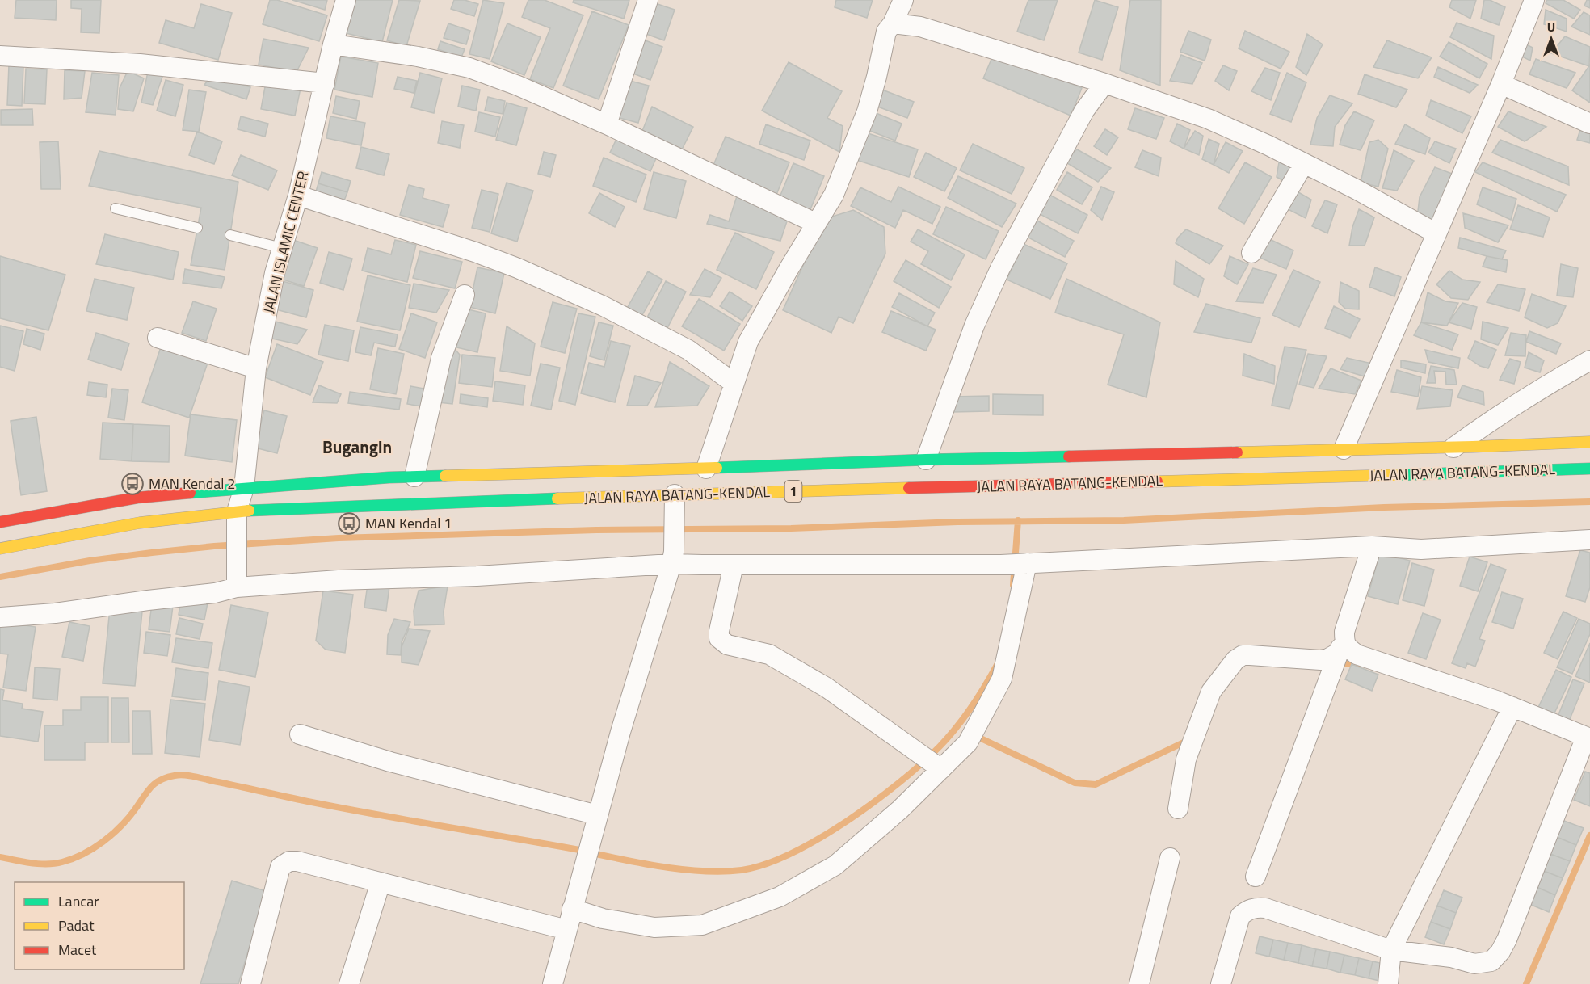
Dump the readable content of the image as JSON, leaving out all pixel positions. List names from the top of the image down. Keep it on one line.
{"streets":{"highway":["JALAN RAYA BATANG-KENDAL","1"],"street":["JALAN ISLAMIC CENTER"]},"crossings":[["JALAN ISLAMIC CENTER","JALAN RAYA BATANG-KENDAL"]],"districts":["Bugangin"],"places":{"bus stop":["MAN Kendal 2","MAN Kendal 1"]},"legend":["Lancar","Padat","Macet"],"north":"top"}
